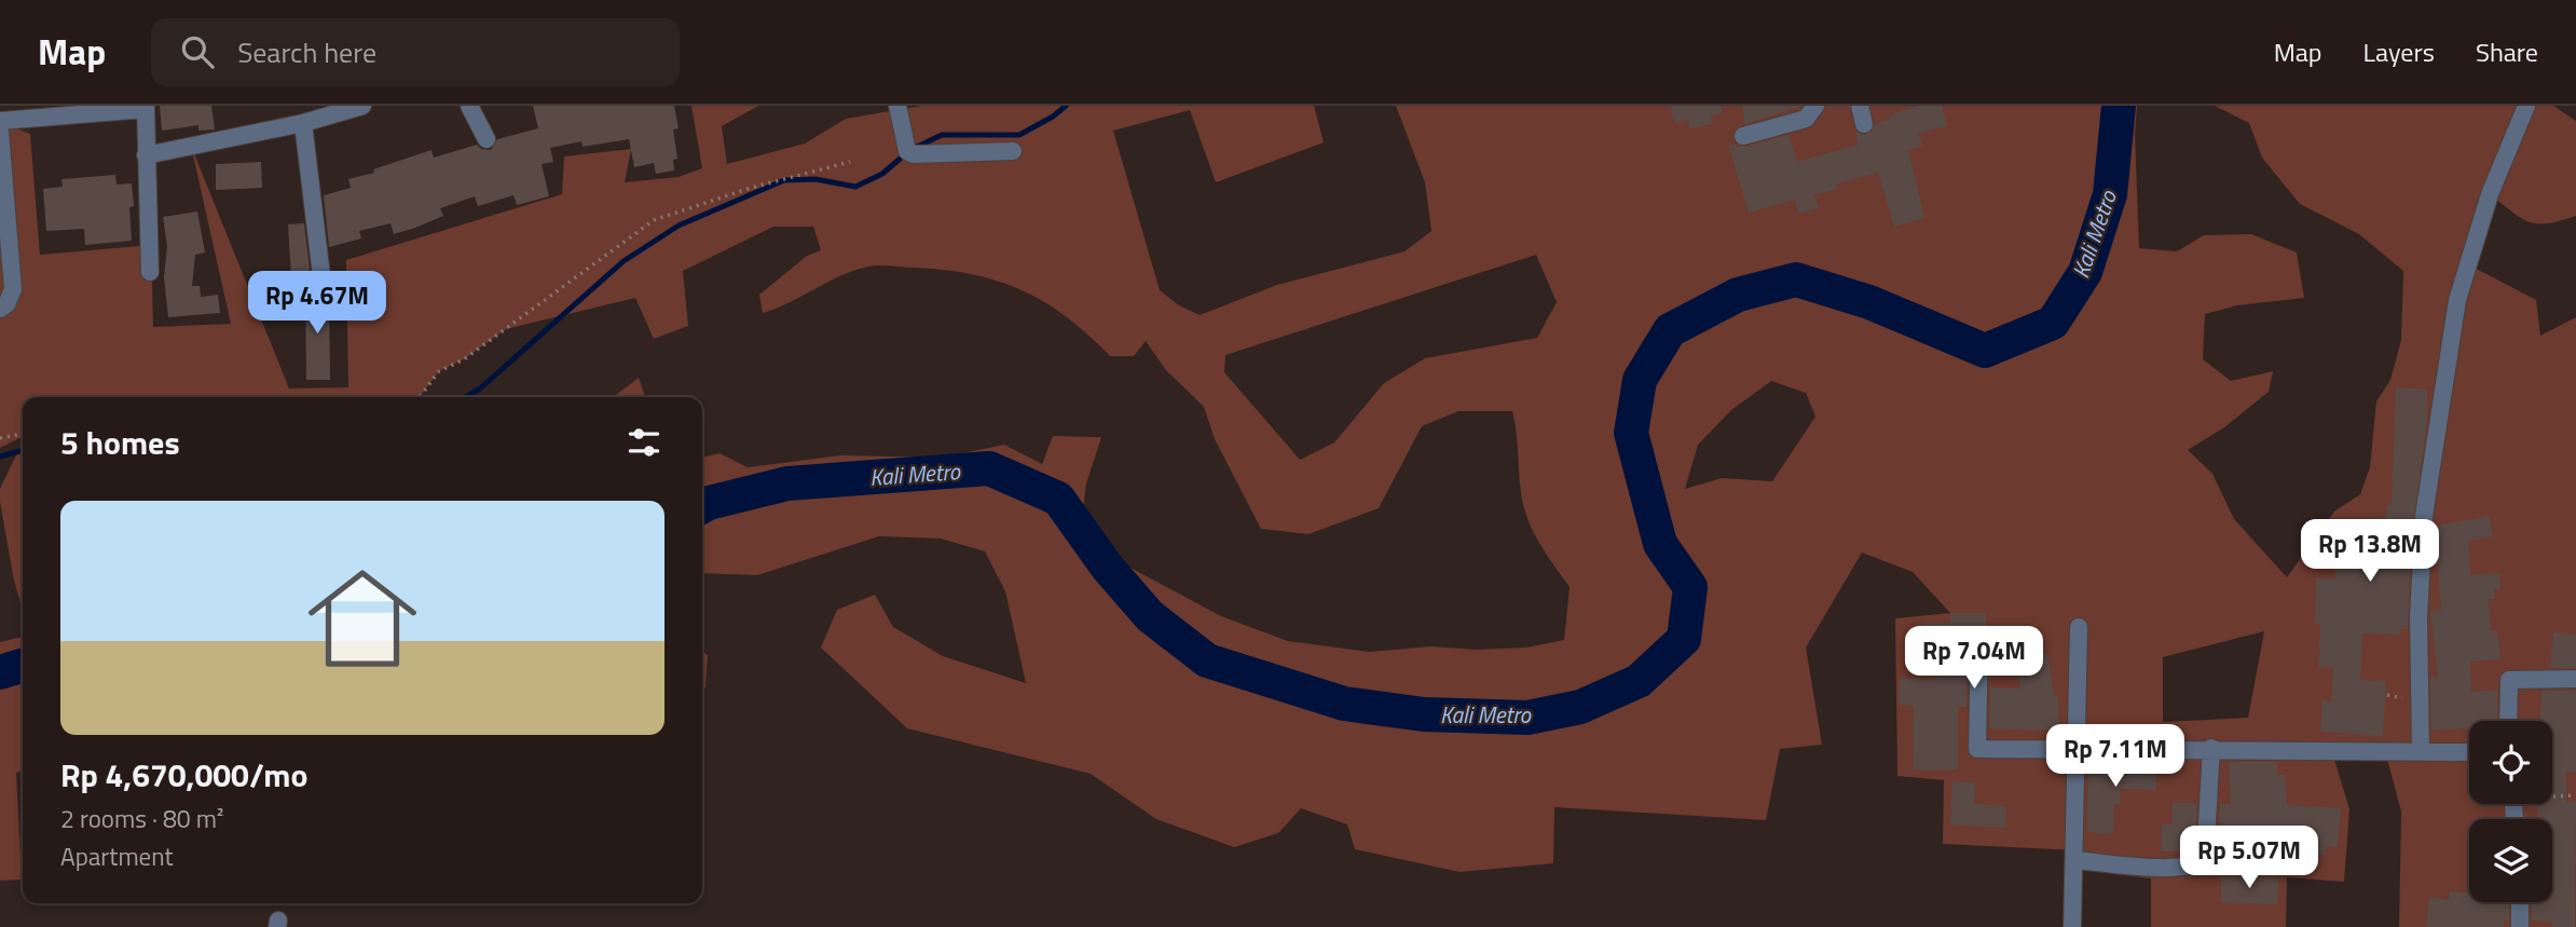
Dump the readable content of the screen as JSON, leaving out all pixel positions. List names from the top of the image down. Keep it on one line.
{"water":["Kali Metro"],"page":{"header":"Map","search":"Search here","nav":["Map","Layers","Share"],"price":["Rp 4.67M","Rp 13.8M","Rp 7.04M","Rp 7.11M","Rp 5.07M"],"heading":"5 homes","list":[{"name":"Rp 4,670,000/mo","note":"2 rooms · 80 m² · Apartment"}]}}
